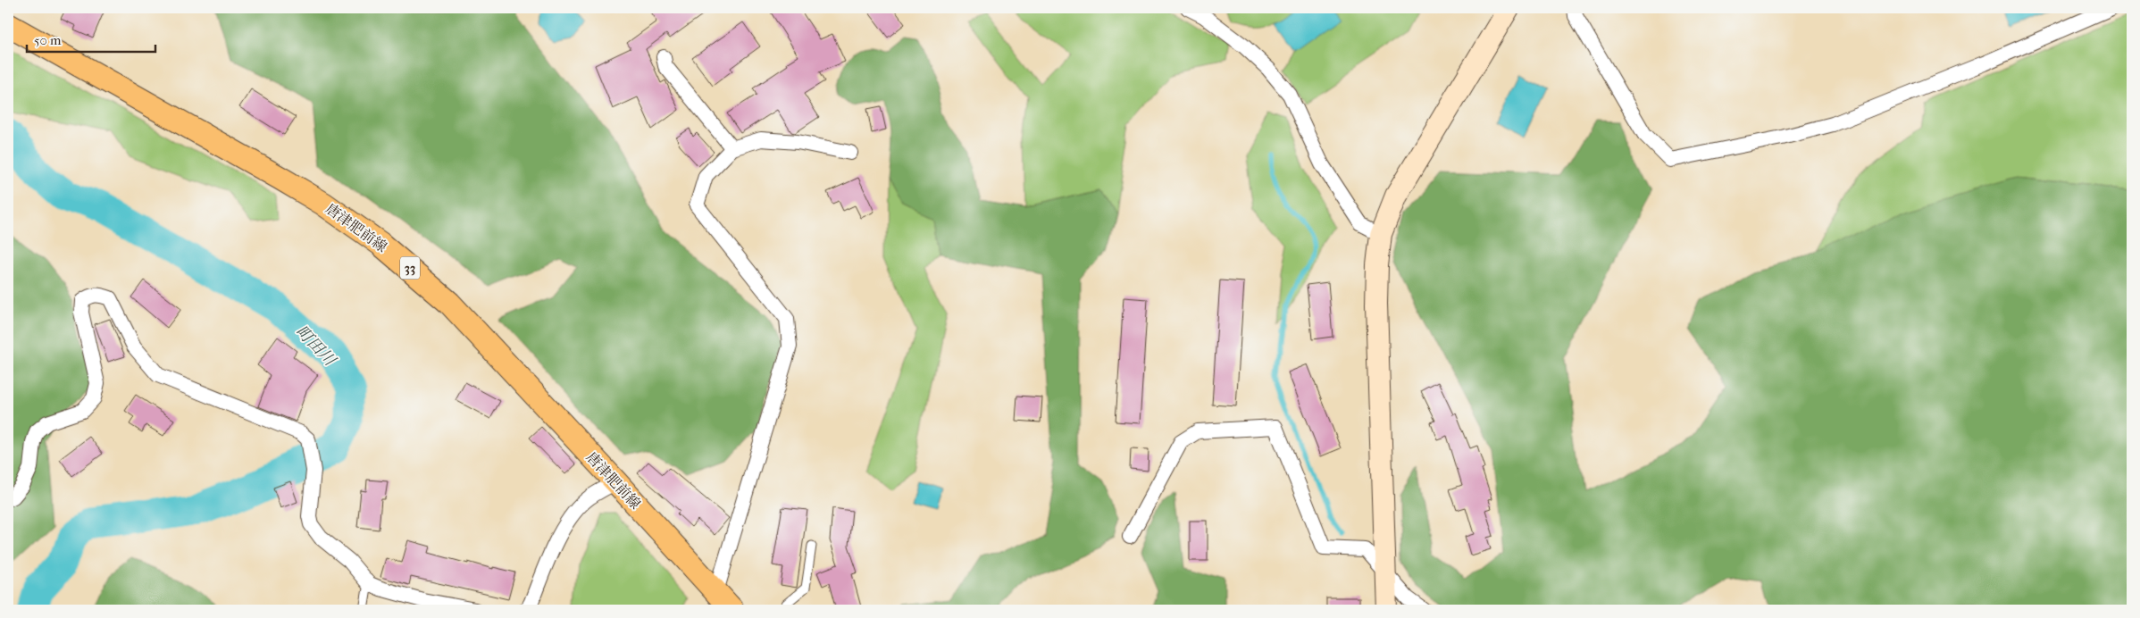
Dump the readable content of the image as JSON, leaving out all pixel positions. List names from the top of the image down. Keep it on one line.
{"streets":{"main road":["唐津肥前線","33"]},"water":["町田川"],"scale_bar":"50 m"}
